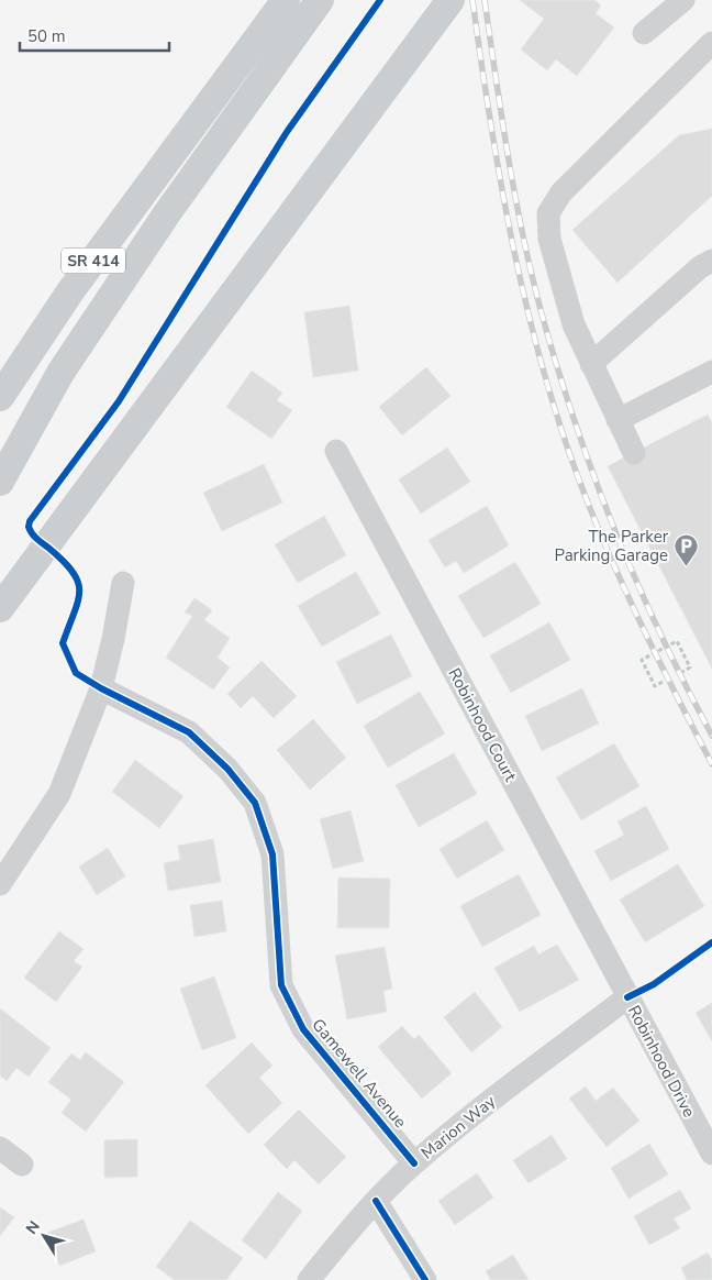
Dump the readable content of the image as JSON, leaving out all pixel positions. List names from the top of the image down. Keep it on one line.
{"streets":{"main road":["SR 414"],"street":["Robinhood Court","Robinhood Drive","Gamewell Avenue","Marion Way"]},"crossings":[["Robinhood Court","Robinhood Drive"],["Robinhood Court","Marion Way"],["Robinhood Drive","Marion Way"],["Gamewell Avenue","Marion Way"]],"places":{"parking":["The Parker Parking Garage"]},"scale_bar":"50 m","north":"top left"}
